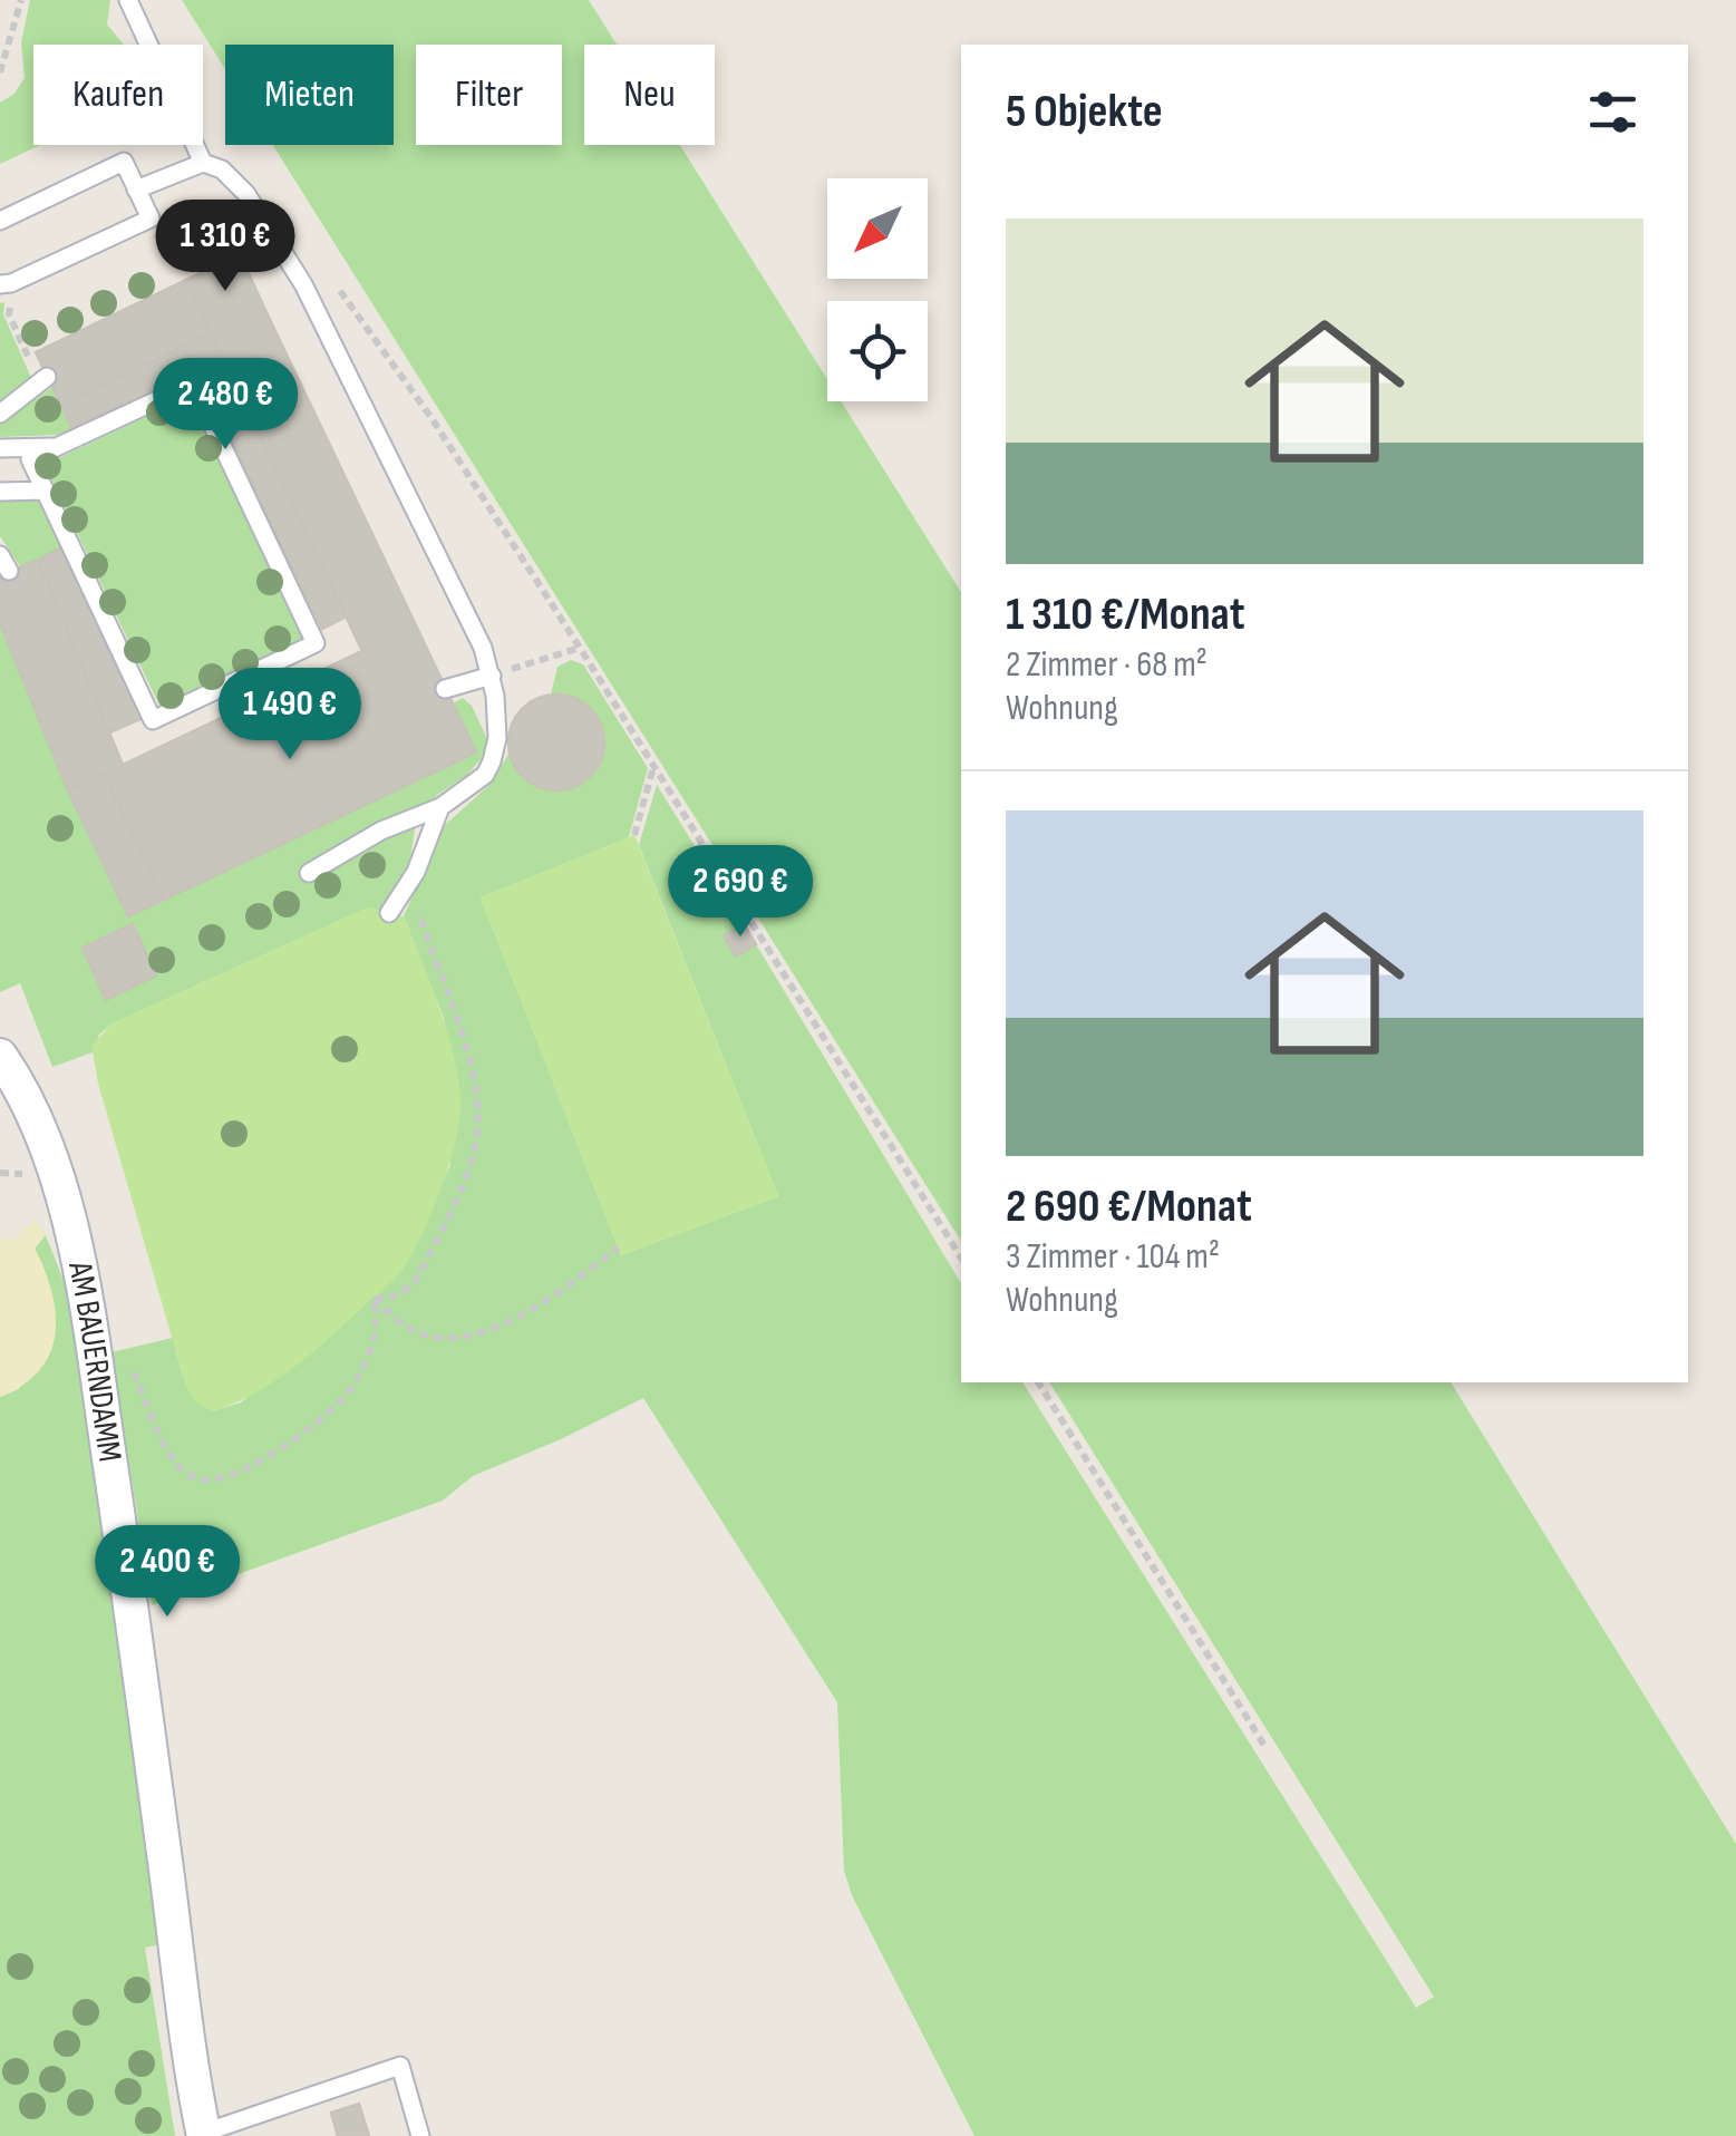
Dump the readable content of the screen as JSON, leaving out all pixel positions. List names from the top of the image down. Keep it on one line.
{"streets":{"street":["AM BAUERNDAMM"]},"north":"bottom left","page":{"chip":["Kaufen","Mieten","Filter","Neu"],"heading":"5 Objekte","list":[{"name":"1 310 €/Monat","note":"2 Zimmer · 68 m² · Wohnung"},{"name":"2 690 €/Monat","note":"3 Zimmer · 104 m² · Wohnung"}],"price":["1 310 €","2 480 €","1 490 €","2 690 €","2 400 €"]}}
